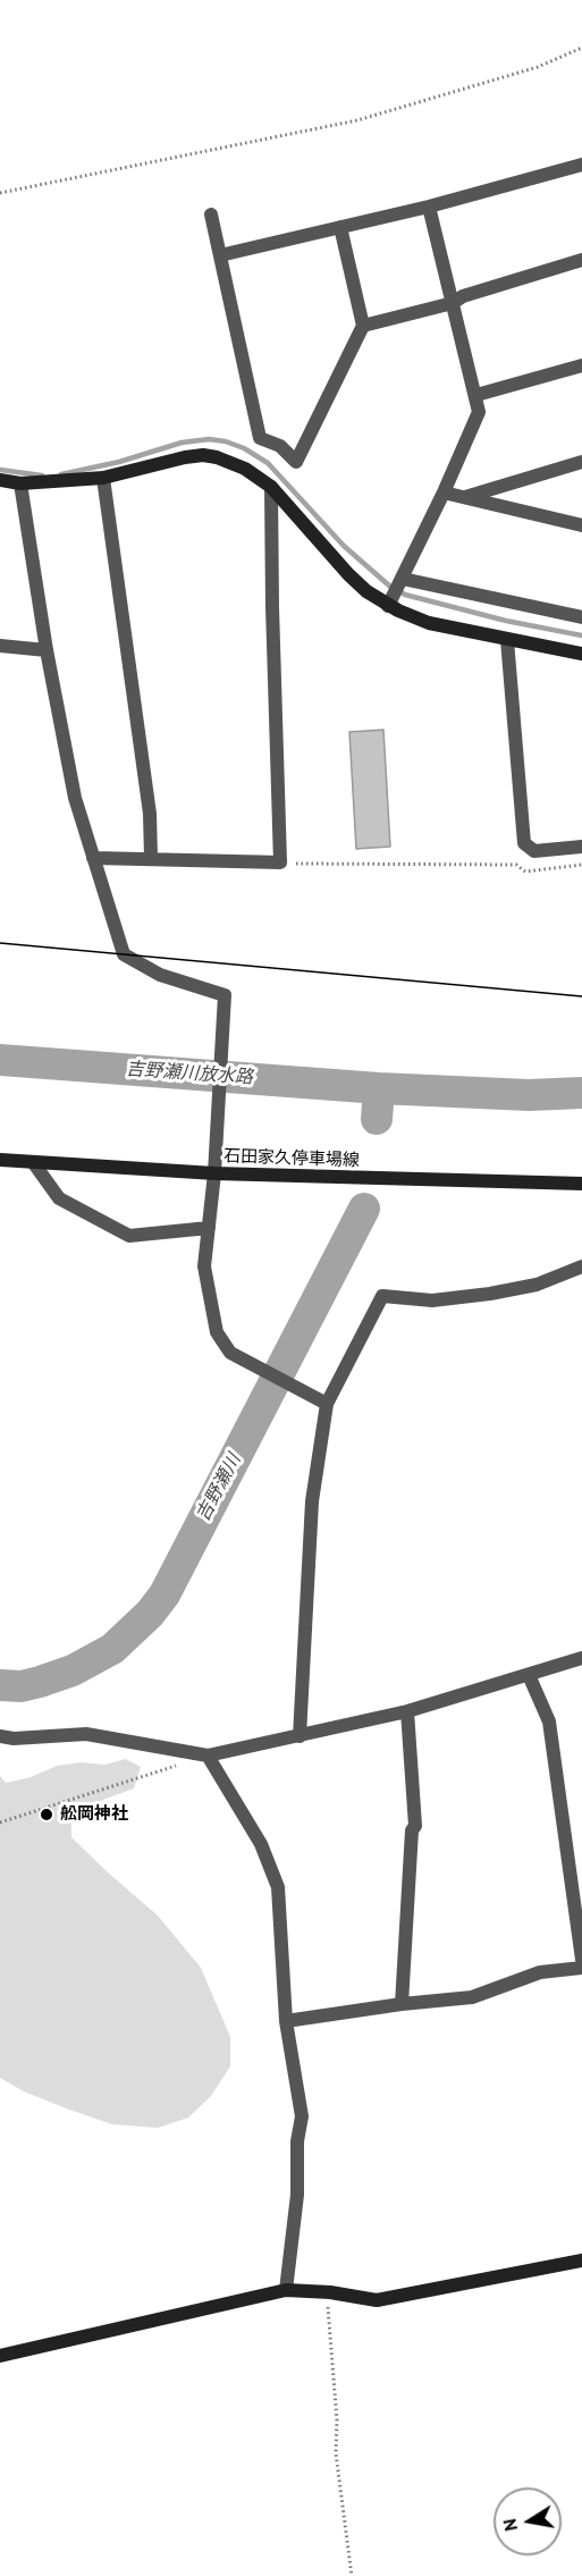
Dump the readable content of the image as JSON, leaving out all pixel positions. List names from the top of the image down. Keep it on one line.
{"streets":{"street":["石田家久停車場線"]},"water":["吉野瀬川放水路","吉野瀬川"],"places":["舩岡神社"],"north":"left"}
